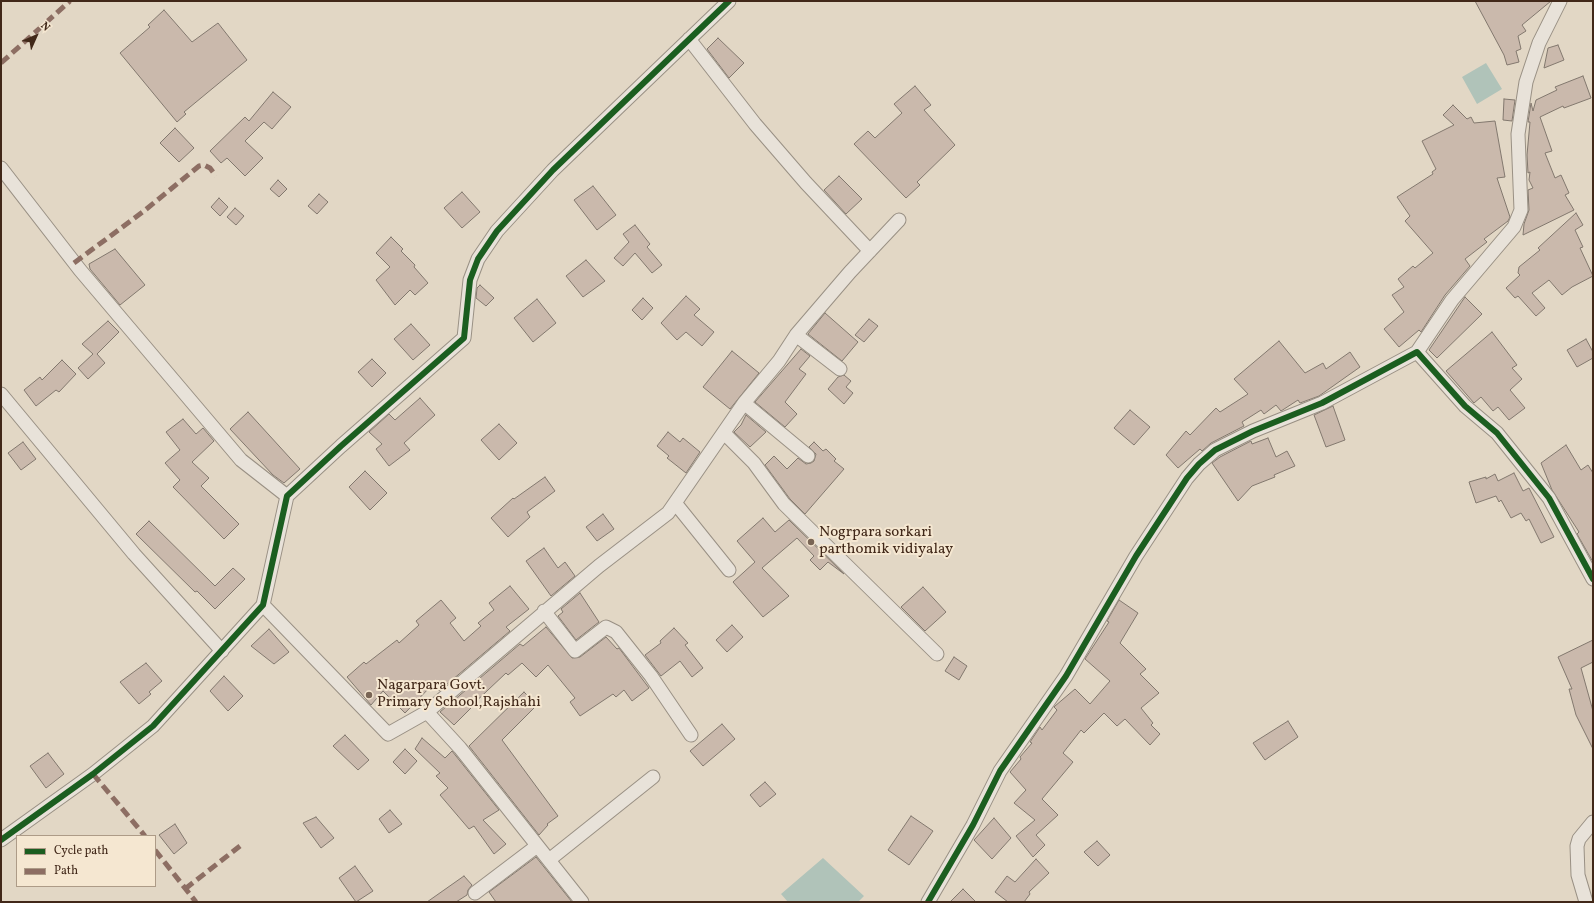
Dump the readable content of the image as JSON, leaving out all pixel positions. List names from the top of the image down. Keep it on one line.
{"places":["Nogrpara sorkari parthomik vidiyalay","Nagarpara Govt. Primary School,Rajshahi"],"legend":["Cycle path","Path"],"north":"top right"}
